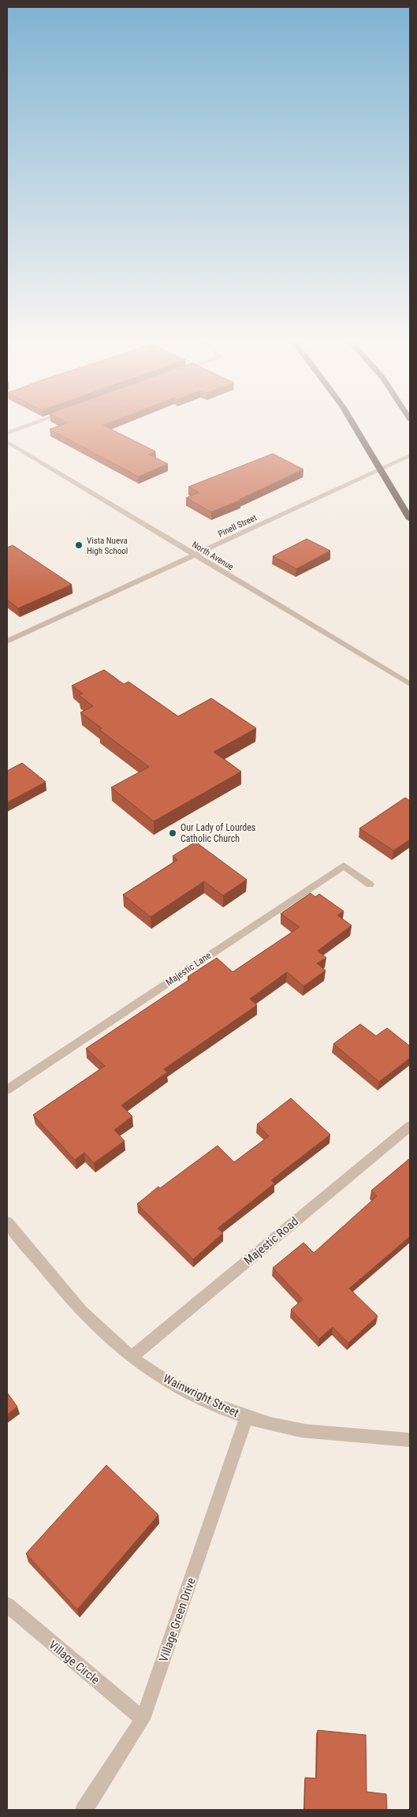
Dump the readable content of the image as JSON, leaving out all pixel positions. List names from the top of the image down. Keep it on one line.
{"streets":{"street":["Pinell Street","North Avenue","Majestic Lane","Majestic Road","Wainwright Street","Village Green Drive","Village Circle"]},"crossings":[["Pinell Street","North Avenue"],["Majestic Road","Wainwright Street"],["Wainwright Street","Village Green Drive"],["Village Green Drive","Village Circle"]],"places":["Vista Nueva High School","Our Lady of Lourdes Catholic Church"]}
